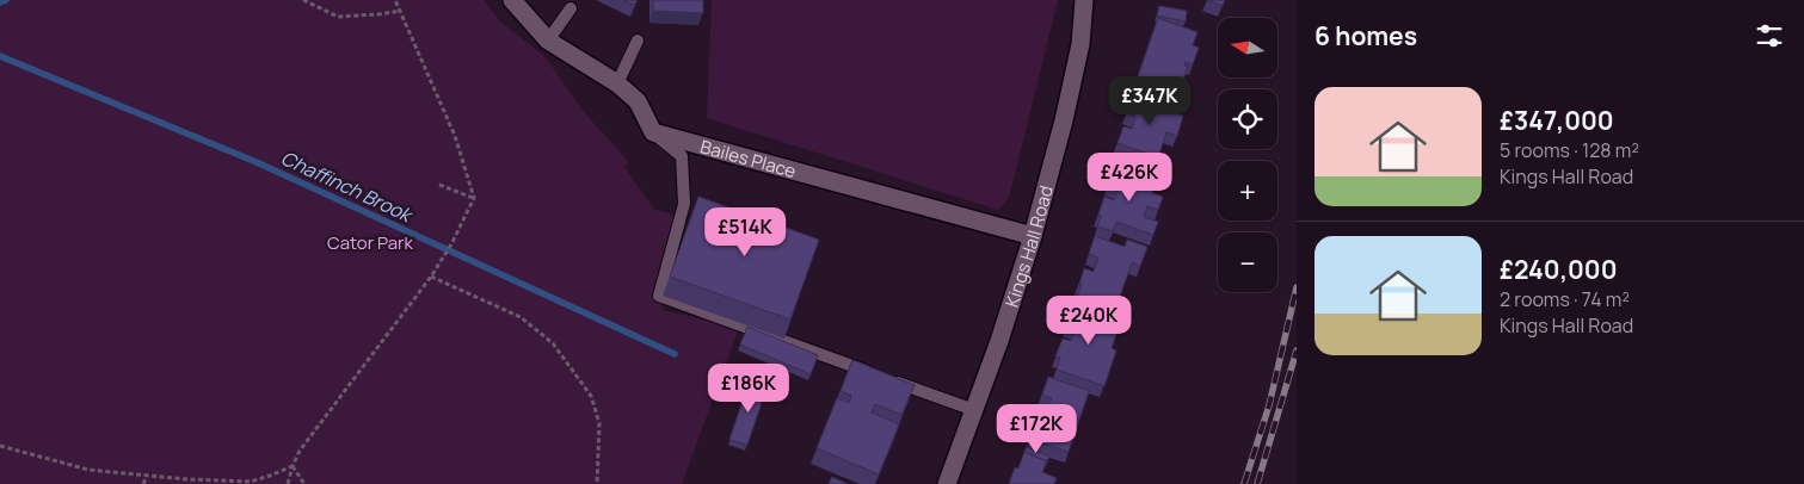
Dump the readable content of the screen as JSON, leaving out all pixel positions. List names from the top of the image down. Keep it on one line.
{"streets":{"street":["Bailes Place","Kings Hall Road"]},"crossings":[["Bailes Place","Kings Hall Road"]],"water":["Chaffinch Brook"],"parks":["Cator Park"],"north":"left","page":{"heading":"6 homes","map_buttons":["+","−"],"list":[{"name":"£347,000","note":"5 rooms · 128 m² · Kings Hall Road"},{"name":"£240,000","note":"2 rooms · 74 m² · Kings Hall Road"}],"price":["£347K","£426K","£514K","£240K","£186K","£172K"]}}
